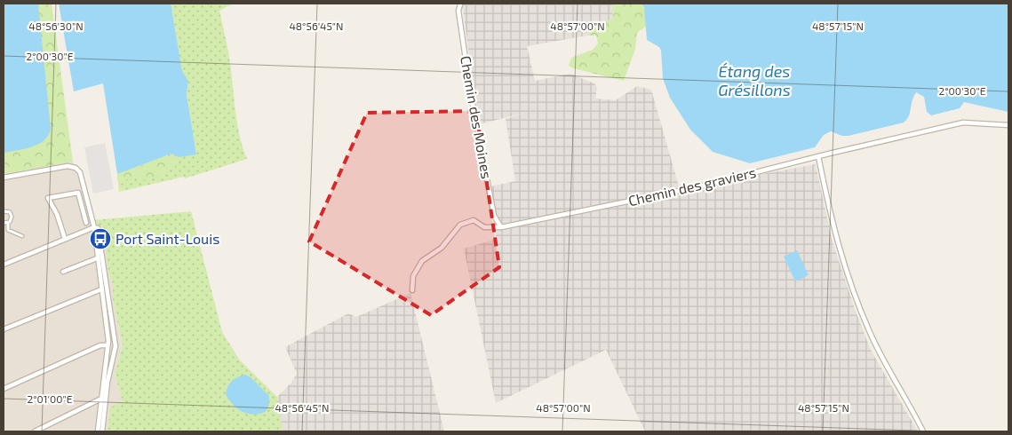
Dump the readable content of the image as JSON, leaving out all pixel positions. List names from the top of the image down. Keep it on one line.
{"streets":{"street":["Chemin des Moines","Chemin des graviers"]},"crossings":[["Chemin des Moines","Chemin des graviers"]],"water":["Étang des Grésillons"],"places":{"bus stop":["Port Saint-Louis"]},"coordinates":["48°56'30\"N","48°56'45\"N","48°57'00\"N","48°57'15\"N","2°00'30\"E","2°01'00\"E"]}
